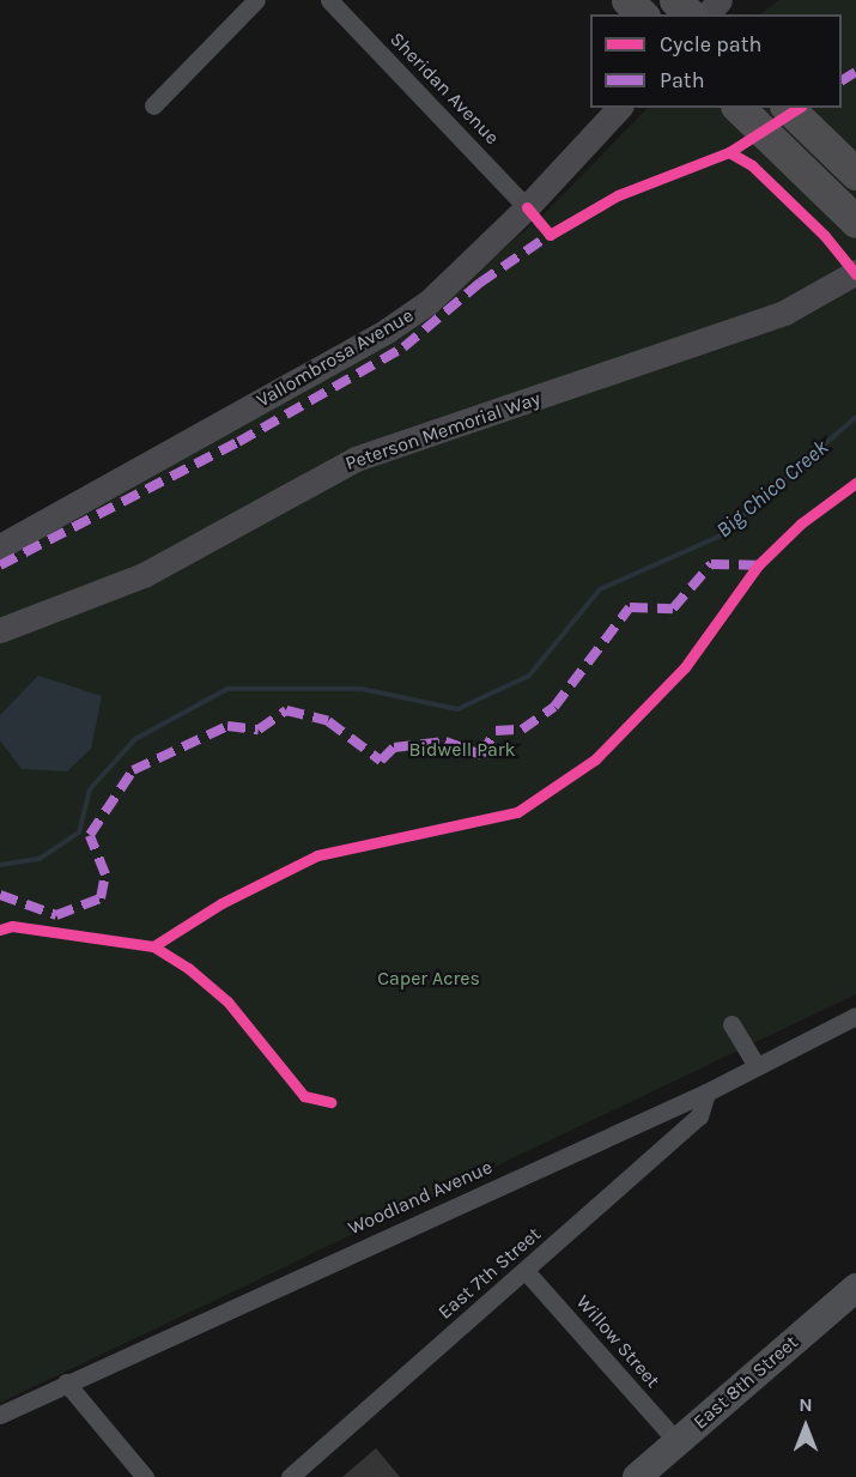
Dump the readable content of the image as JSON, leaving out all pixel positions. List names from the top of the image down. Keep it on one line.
{"streets":{"main road":["East 8th Street"],"street":["Sheridan Avenue","Vallombrosa Avenue","Peterson Memorial Way","Woodland Avenue","East 7th Street","Willow Street"]},"crossings":[["Sheridan Avenue","Vallombrosa Avenue"],["Woodland Avenue","East 7th Street"],["East 7th Street","Willow Street"],["Willow Street","East 8th Street"]],"water":["Big Chico Creek"],"parks":["Bidwell Park","Caper Acres"],"legend":["Cycle path","Path"],"north":"top"}
